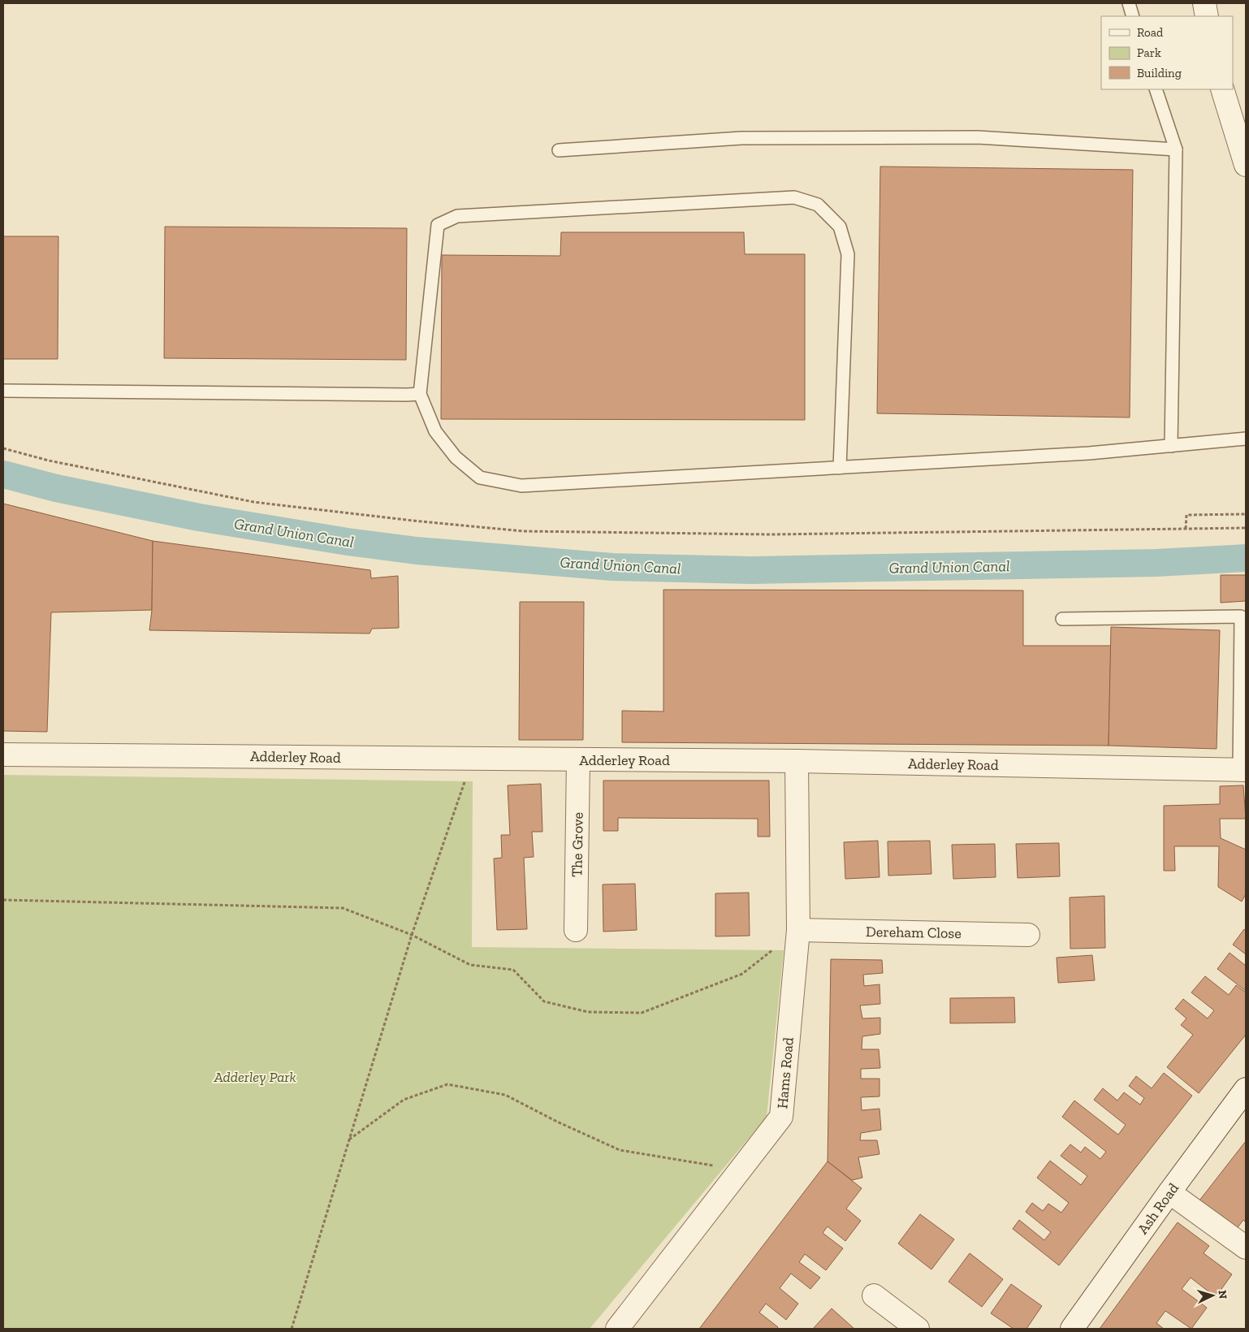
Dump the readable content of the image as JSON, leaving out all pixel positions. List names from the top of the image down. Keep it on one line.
{"streets":{"street":["Adderley Road","The Grove","Dereham Close","Hams Road","Ash Road"]},"crossings":[["Adderley Road","The Grove"],["Adderley Road","Hams Road"],["Dereham Close","Hams Road"]],"water":["Grand Union Canal"],"parks":["Adderley Park"],"legend":["Road","Park","Building"],"north":"right"}
